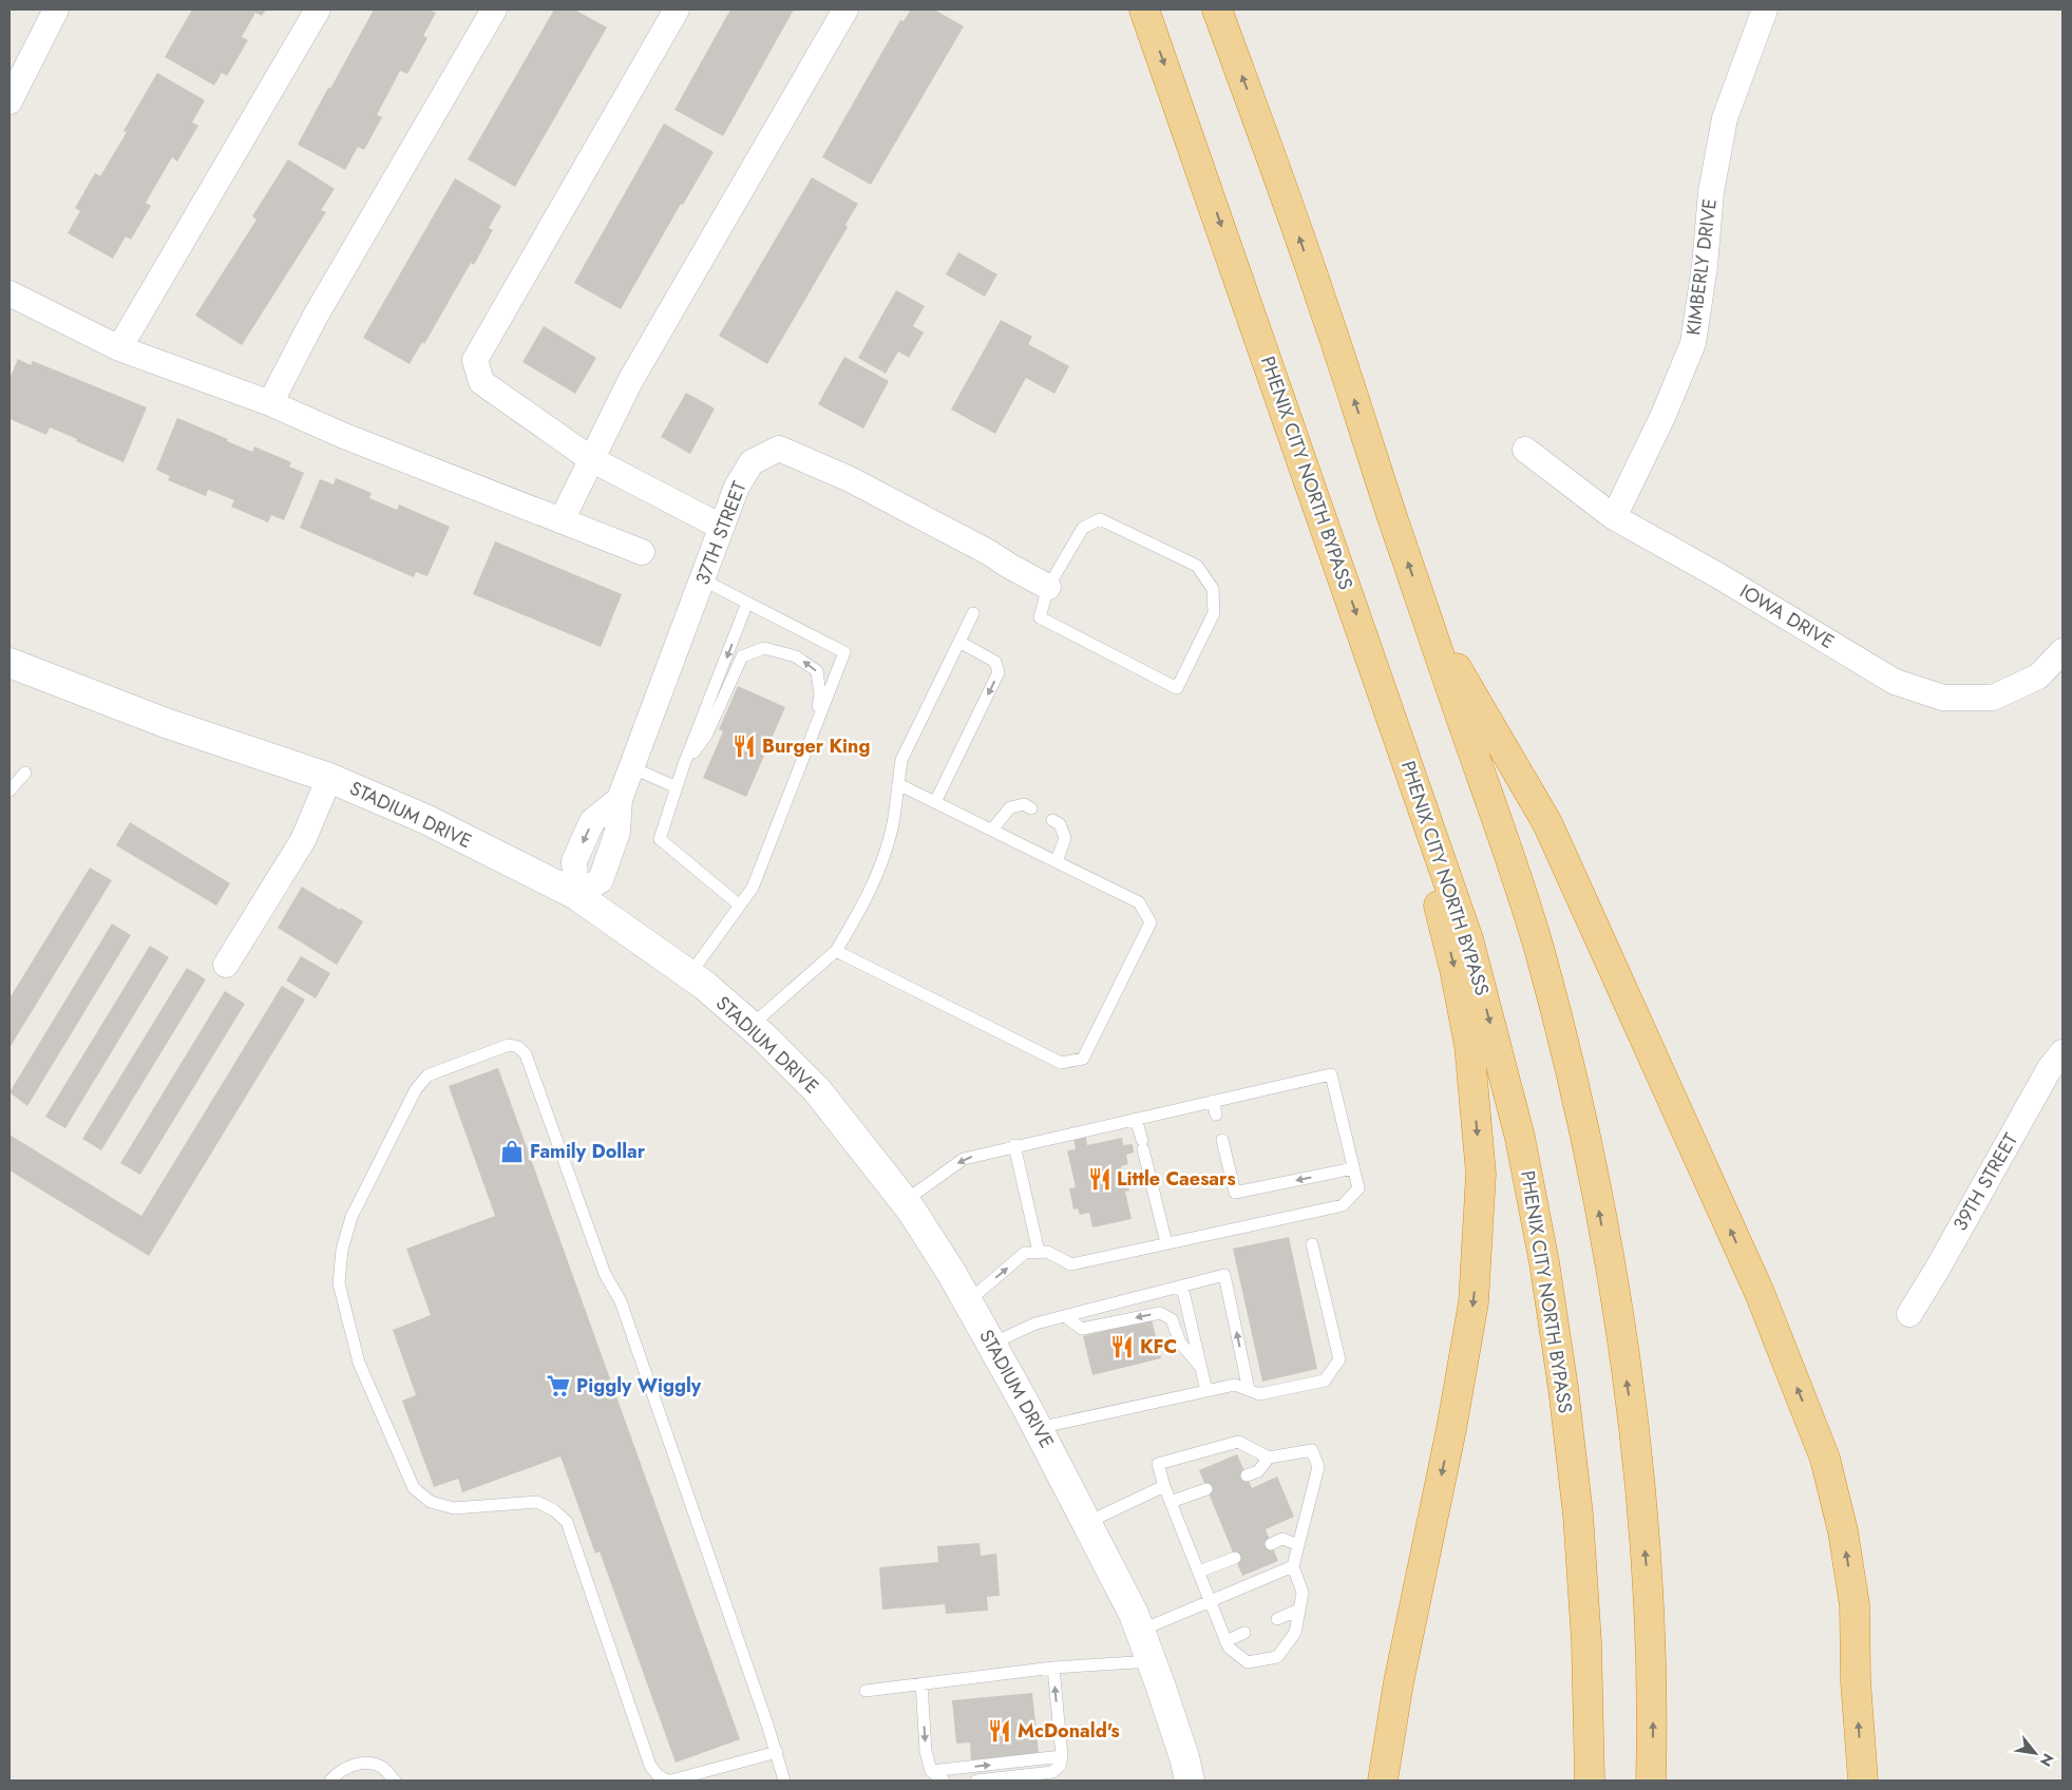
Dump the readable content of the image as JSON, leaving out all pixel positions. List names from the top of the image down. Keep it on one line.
{"streets":{"highway":["PHENIX CITY NORTH BYPASS"],"street":["KIMBERLY DRIVE","37TH STREET","IOWA DRIVE","STADIUM DRIVE","39TH STREET"]},"crossings":[["KIMBERLY DRIVE","IOWA DRIVE"],["37TH STREET","STADIUM DRIVE"]],"places":{"restaurant":["Burger King","Little Caesars","KFC","McDonald's"],"shop":["Family Dollar"],"supermarket":["Piggly Wiggly"]},"north":"bottom right"}
